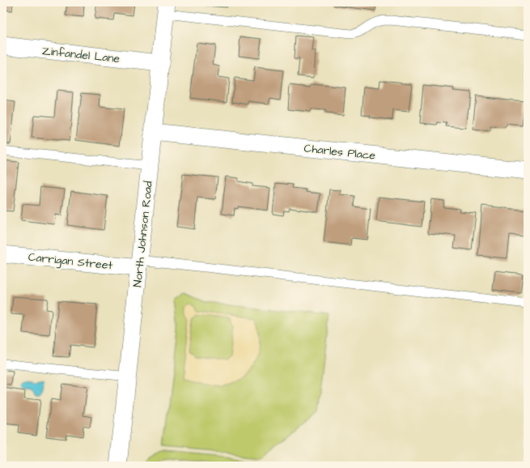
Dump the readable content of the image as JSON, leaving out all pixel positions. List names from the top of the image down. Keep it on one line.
{"streets":{"street":["Zinfandel Lane","Charles Place","North Johnson Road","Carrigan Street"]},"crossings":[["Zinfandel Lane","North Johnson Road"],["Charles Place","North Johnson Road"],["North Johnson Road","Carrigan Street"]]}
